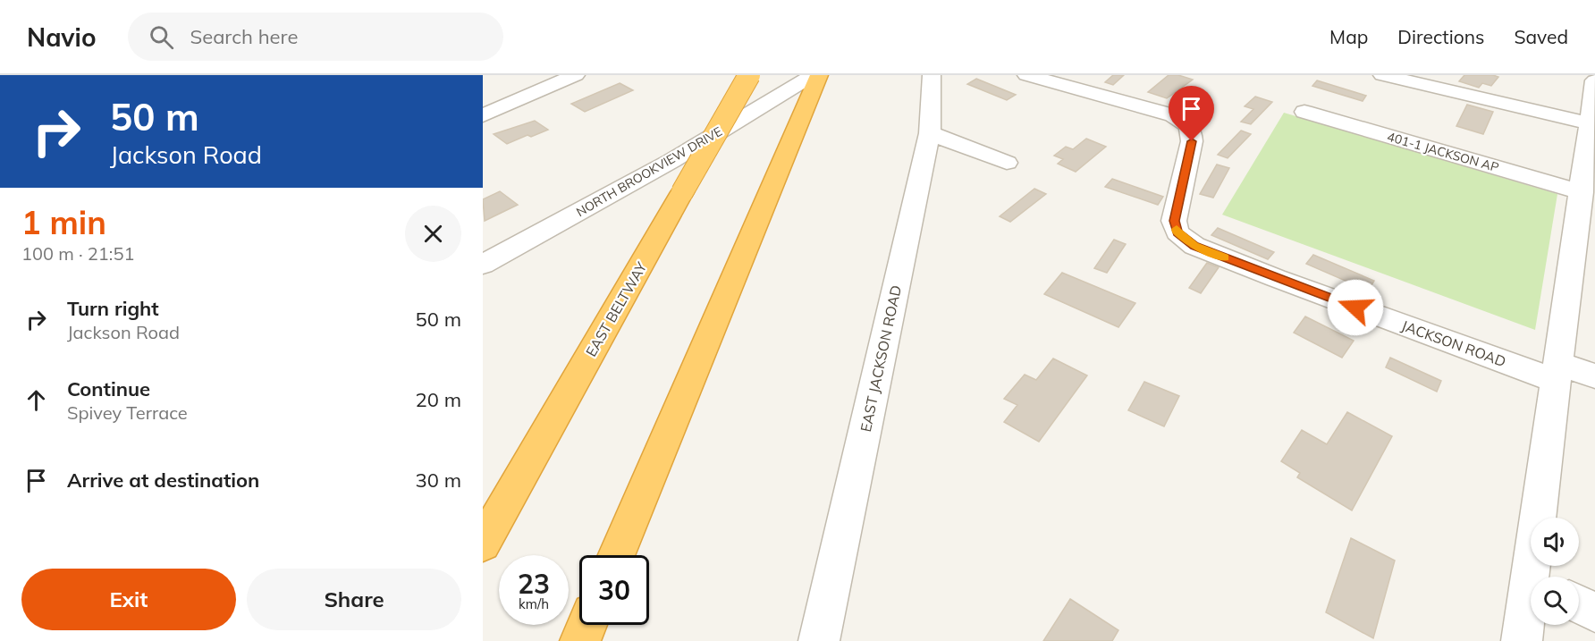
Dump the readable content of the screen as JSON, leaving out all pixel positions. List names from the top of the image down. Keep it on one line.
{"streets":{"highway":["EAST BELTWAY"],"street":["401-1 JACKSON AP","NORTH BROOKVIEW DRIVE","JACKSON ROAD","EAST JACKSON ROAD"]},"page":{"header":"Navio","search":"Search here","nav":["Map","Directions","Saved"],"turn":["50 m","Jackson Road"],"heading":["1 min","100 m · 21:51"],"list":[{"name":"Turn right","note":"Jackson Road","value":"50 m"},{"name":"Continue","note":"Spivey Terrace","value":"20 m"},{"name":"Arrive at destination","value":"30 m"}],"speed":"23 km/h","limit":"30","buttons":["Exit","Share"]}}
